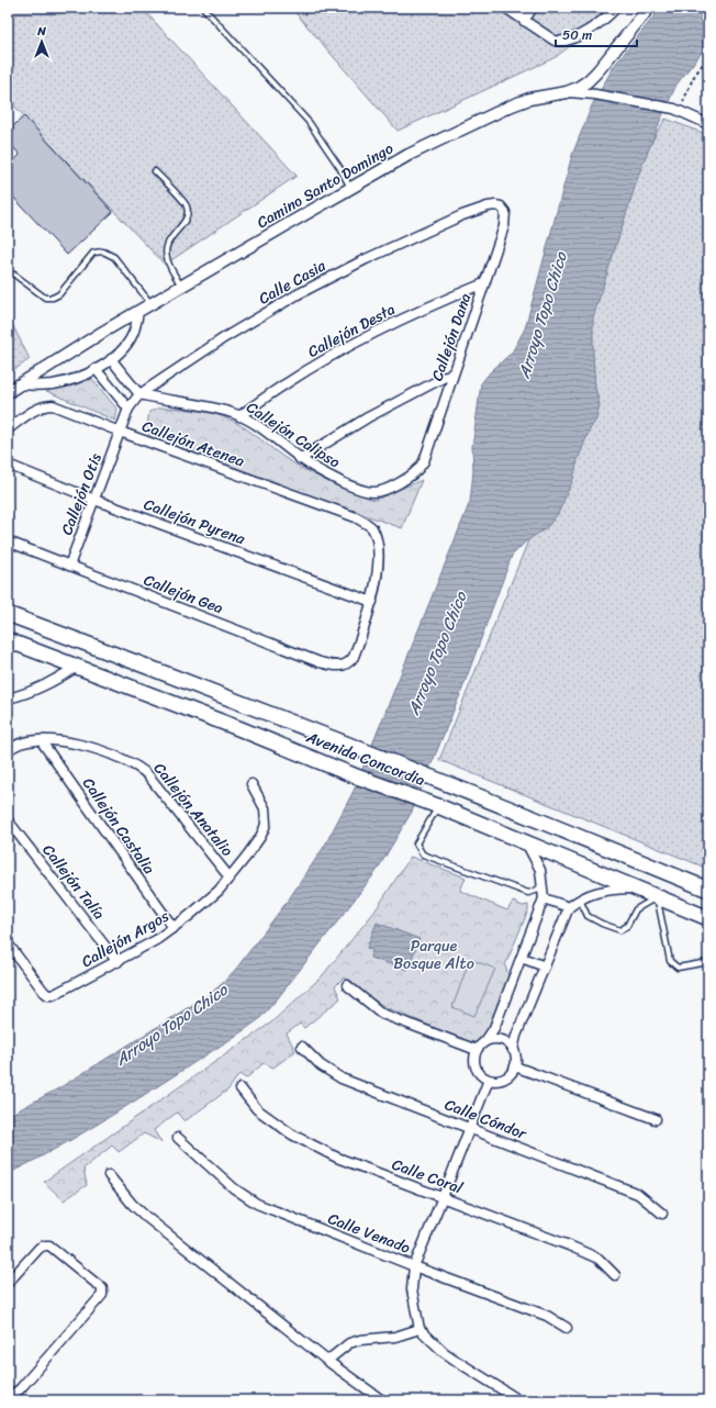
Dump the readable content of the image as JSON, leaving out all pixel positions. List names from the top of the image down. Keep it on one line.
{"streets":{"main road":["Avenida Concordia"],"street":["Camino Santo Domingo","Calle Casia","Callejón Desta","Callejón Dana","Callejón Calipso","Callejón Atenea","Callejón Otis","Callejón Pyrena","Callejón Gea","Callejón Anatalio","Callejón Castalia","Callejón Talía","Callejón Argos","Calle Cóndor","Calle Coral","Calle Venado"]},"crossings":[["Calle Casia","Callejón Dana"],["Calle Casia","Callejón Calipso"],["Calle Casia","Callejón Atenea"],["Calle Casia","Callejón Otis"],["Callejón Desta","Callejón Dana"],["Callejón Desta","Callejón Calipso"],["Callejón Dana","Callejón Calipso"],["Callejón Atenea","Callejón Otis"],["Callejón Atenea","Callejón Pyrena"],["Callejón Atenea","Callejón Gea"],["Callejón Otis","Callejón Pyrena"],["Callejón Otis","Callejón Gea"],["Callejón Pyrena","Callejón Gea"],["Callejón Anatalio","Callejón Castalia"],["Callejón Anatalio","Callejón Argos"],["Callejón Castalia","Callejón Argos"],["Callejón Talía","Callejón Argos"]],"water":["Arroyo Topo Chico"],"parks":["Parque Bosque Alto"],"scale_bar":"50 m","north":"top"}
